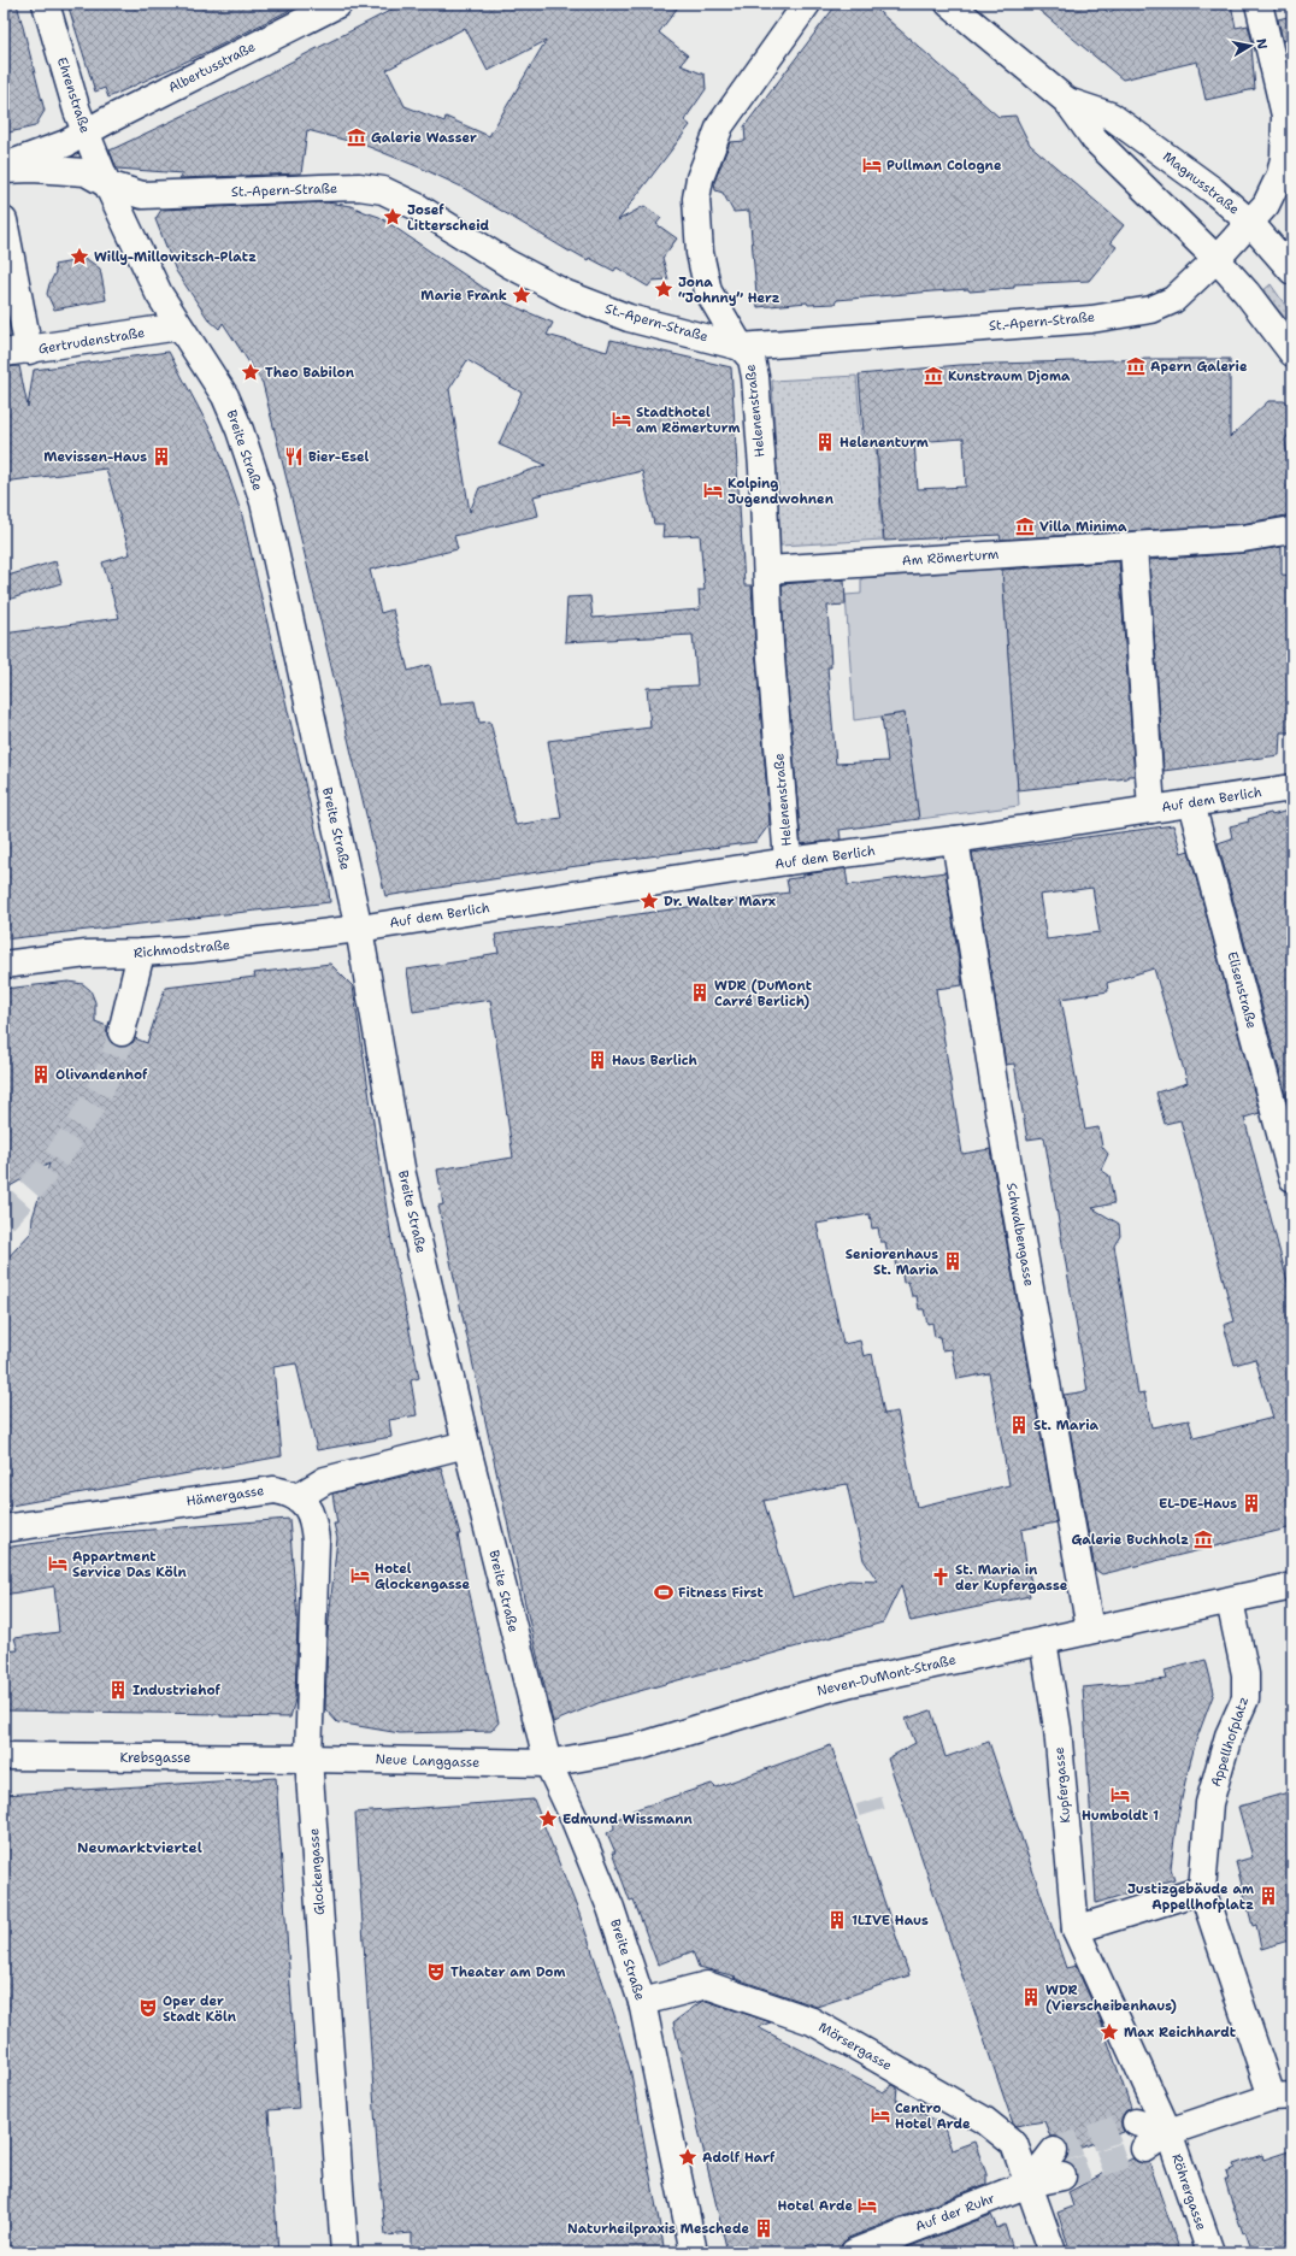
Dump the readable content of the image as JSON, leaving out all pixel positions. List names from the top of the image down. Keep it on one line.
{"streets":{"street":["Albertusstraße","Ehrenstraße","Magnusstraße","St.-Apern-Straße","Gertrudenstraße","Helenenstraße","Breite Straße","Am Römerturm","Auf dem Berlich","Richmodstraße","Elisenstraße","Schwalbengasse","Hämergasse","Neven-DuMont-Straße","Appellhofplatz","Krebsgasse","Neue Langgasse","Kupfergasse","Glockengasse","Mörsergasse","Röhrergasse","Auf der Ruhr"]},"crossings":[["Albertusstraße","Ehrenstraße"],["Albertusstraße","St.-Apern-Straße"],["Ehrenstraße","St.-Apern-Straße"],["Ehrenstraße","Breite Straße"],["Magnusstraße","St.-Apern-Straße"],["St.-Apern-Straße","Helenenstraße"],["St.-Apern-Straße","Breite Straße"],["Gertrudenstraße","Breite Straße"],["Helenenstraße","Am Römerturm"],["Helenenstraße","Auf dem Berlich"],["Breite Straße","Auf dem Berlich"],["Breite Straße","Richmodstraße"],["Breite Straße","Neven-DuMont-Straße"],["Breite Straße","Neue Langgasse"],["Breite Straße","Mörsergasse"],["Auf dem Berlich","Richmodstraße"],["Auf dem Berlich","Elisenstraße"],["Auf dem Berlich","Schwalbengasse"],["Schwalbengasse","Neven-DuMont-Straße"],["Hämergasse","Glockengasse"],["Neven-DuMont-Straße","Appellhofplatz"],["Neven-DuMont-Straße","Neue Langgasse"],["Neven-DuMont-Straße","Kupfergasse"],["Appellhofplatz","Röhrergasse"],["Krebsgasse","Neue Langgasse"],["Krebsgasse","Glockengasse"],["Neue Langgasse","Glockengasse"],["Mörsergasse","Auf der Ruhr"]],"districts":["Neumarktviertel"],"places":{"museum":["Galerie Wasser","Apern Galerie","Kunstraum Djoma","Villa Minima","Galerie Buchholz"],"hotel":["Pullman Cologne","Stadthotel am Römerturm","Kolping Jugendwohnen","Appartment Service Das Köln","Hotel Glockengasse","Humboldt 1","Centro Hotel Arde","Hotel Arde"],"place":["Josef Litterscheid","Willy-Millowitsch-Platz","Jona “Johnny” Herz","Marie Frank","Theo Babilon","Dr. Walter Marx","Edmund Wissmann","Max Reichhardt","Adolf Harf"],"building":["Helenenturm","Mevissen-Haus","WDR (DuMont Carré Berlich)","Haus Berlich","Olivandenhof","Seniorenhaus St. Maria","St. Maria","EL-DE-Haus","Industriehof","Justizgebäude am Appellhofplatz","1LIVE Haus","WDR (Vierscheibenhaus)","Naturheilpraxis Meschede"],"restaurant":["Bier-Esel"],"church":["St. Maria in der Kupfergasse"],"sports":["Fitness First"],"theatre":["Theater am Dom","Oper der Stadt Köln"]},"north":"right"}
